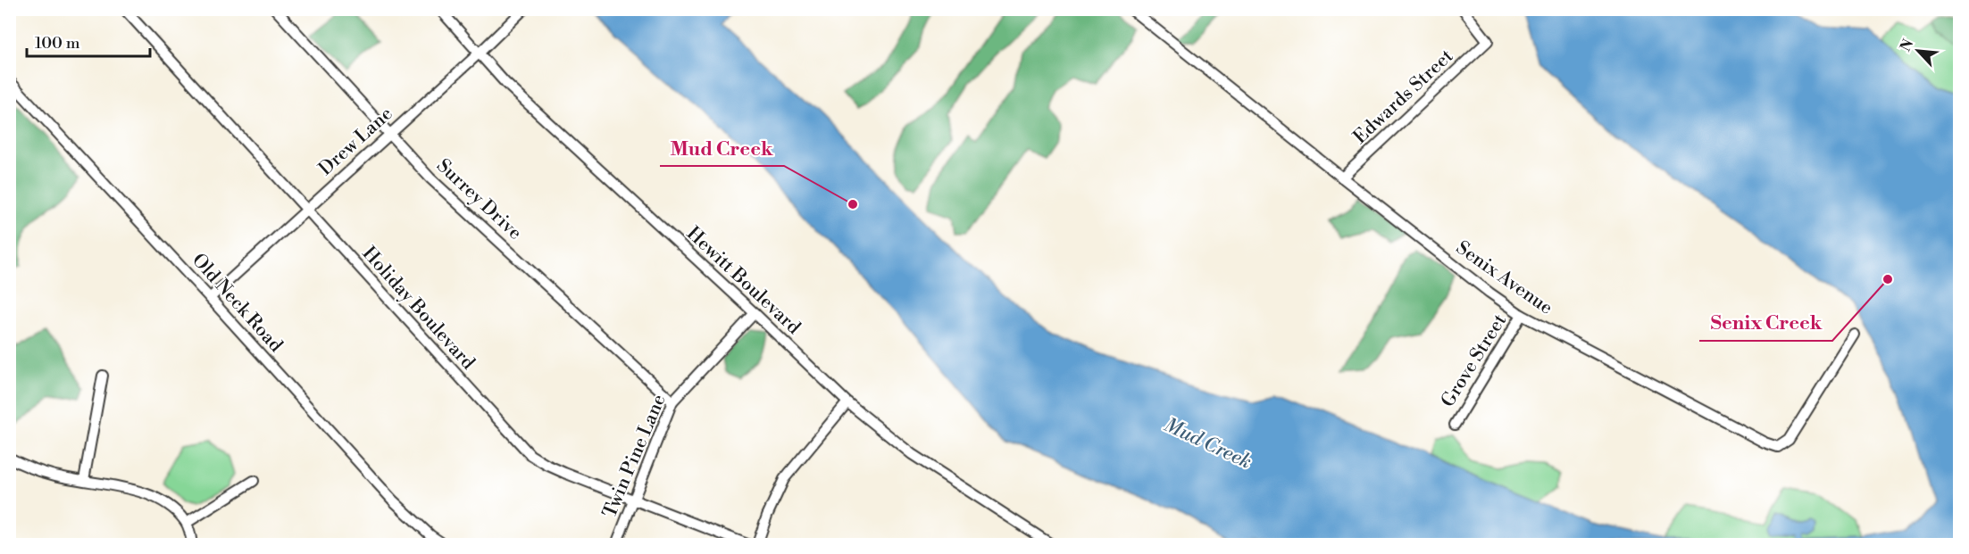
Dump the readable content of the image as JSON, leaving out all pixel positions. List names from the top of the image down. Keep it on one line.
{"streets":{"street":["Edwards Street","Drew Lane","Surrey Drive","Senix Avenue","Hewitt Boulevard","Old Neck Road","Holiday Boulevard","Grove Street","Twin Pine Lane"]},"crossings":[["Edwards Street","Senix Avenue"],["Drew Lane","Surrey Drive"],["Drew Lane","Hewitt Boulevard"],["Drew Lane","Old Neck Road"],["Drew Lane","Holiday Boulevard"],["Surrey Drive","Twin Pine Lane"],["Senix Avenue","Grove Street"],["Hewitt Boulevard","Twin Pine Lane"],["Holiday Boulevard","Twin Pine Lane"]],"water":["Mud Creek"],"places":["Mud Creek","Senix Creek"],"scale_bar":"100 m","north":"top left"}
